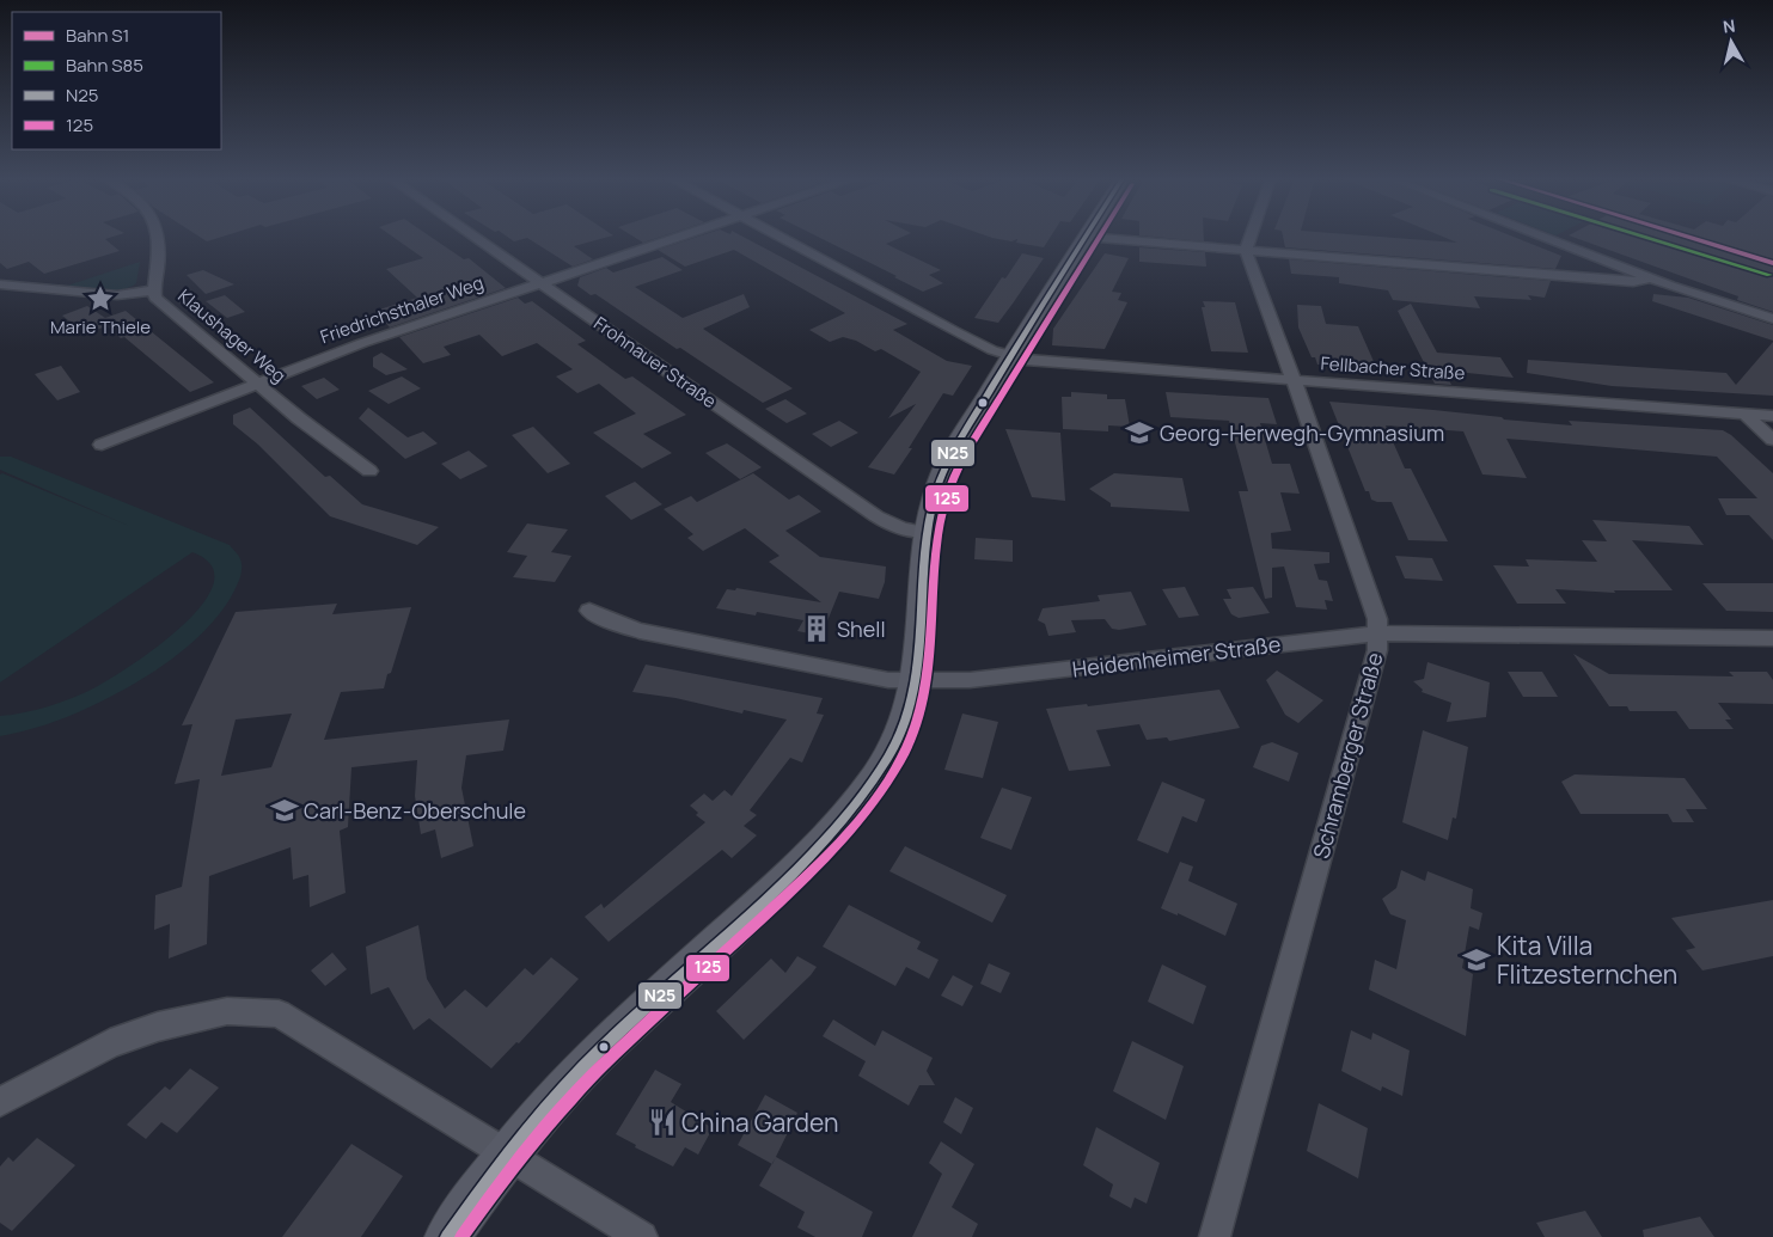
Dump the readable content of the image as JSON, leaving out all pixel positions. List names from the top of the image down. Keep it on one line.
{"streets":{"street":["Friedrichsthaler Weg","Klaushager Weg","Frohnauer Straße","Fellbacher Straße","Heidenheimer Straße","Schramberger Straße"]},"crossings":[["Friedrichsthaler Weg","Klaushager Weg"],["Friedrichsthaler Weg","Frohnauer Straße"],["Fellbacher Straße","Schramberger Straße"],["Heidenheimer Straße","Schramberger Straße"]],"places":{"place":["Marie Thiele"],"school or university":["Georg-Herwegh-Gymnasium","Carl-Benz-Oberschule","Kita Villa Flitzesternchen"],"building":["Shell"],"restaurant":["China Garden"]},"lines":["rail line S1","rail line S85","transit line N25","transit line 125"],"legend":["Bahn S1","Bahn S85","N25","125"],"north":"top"}
